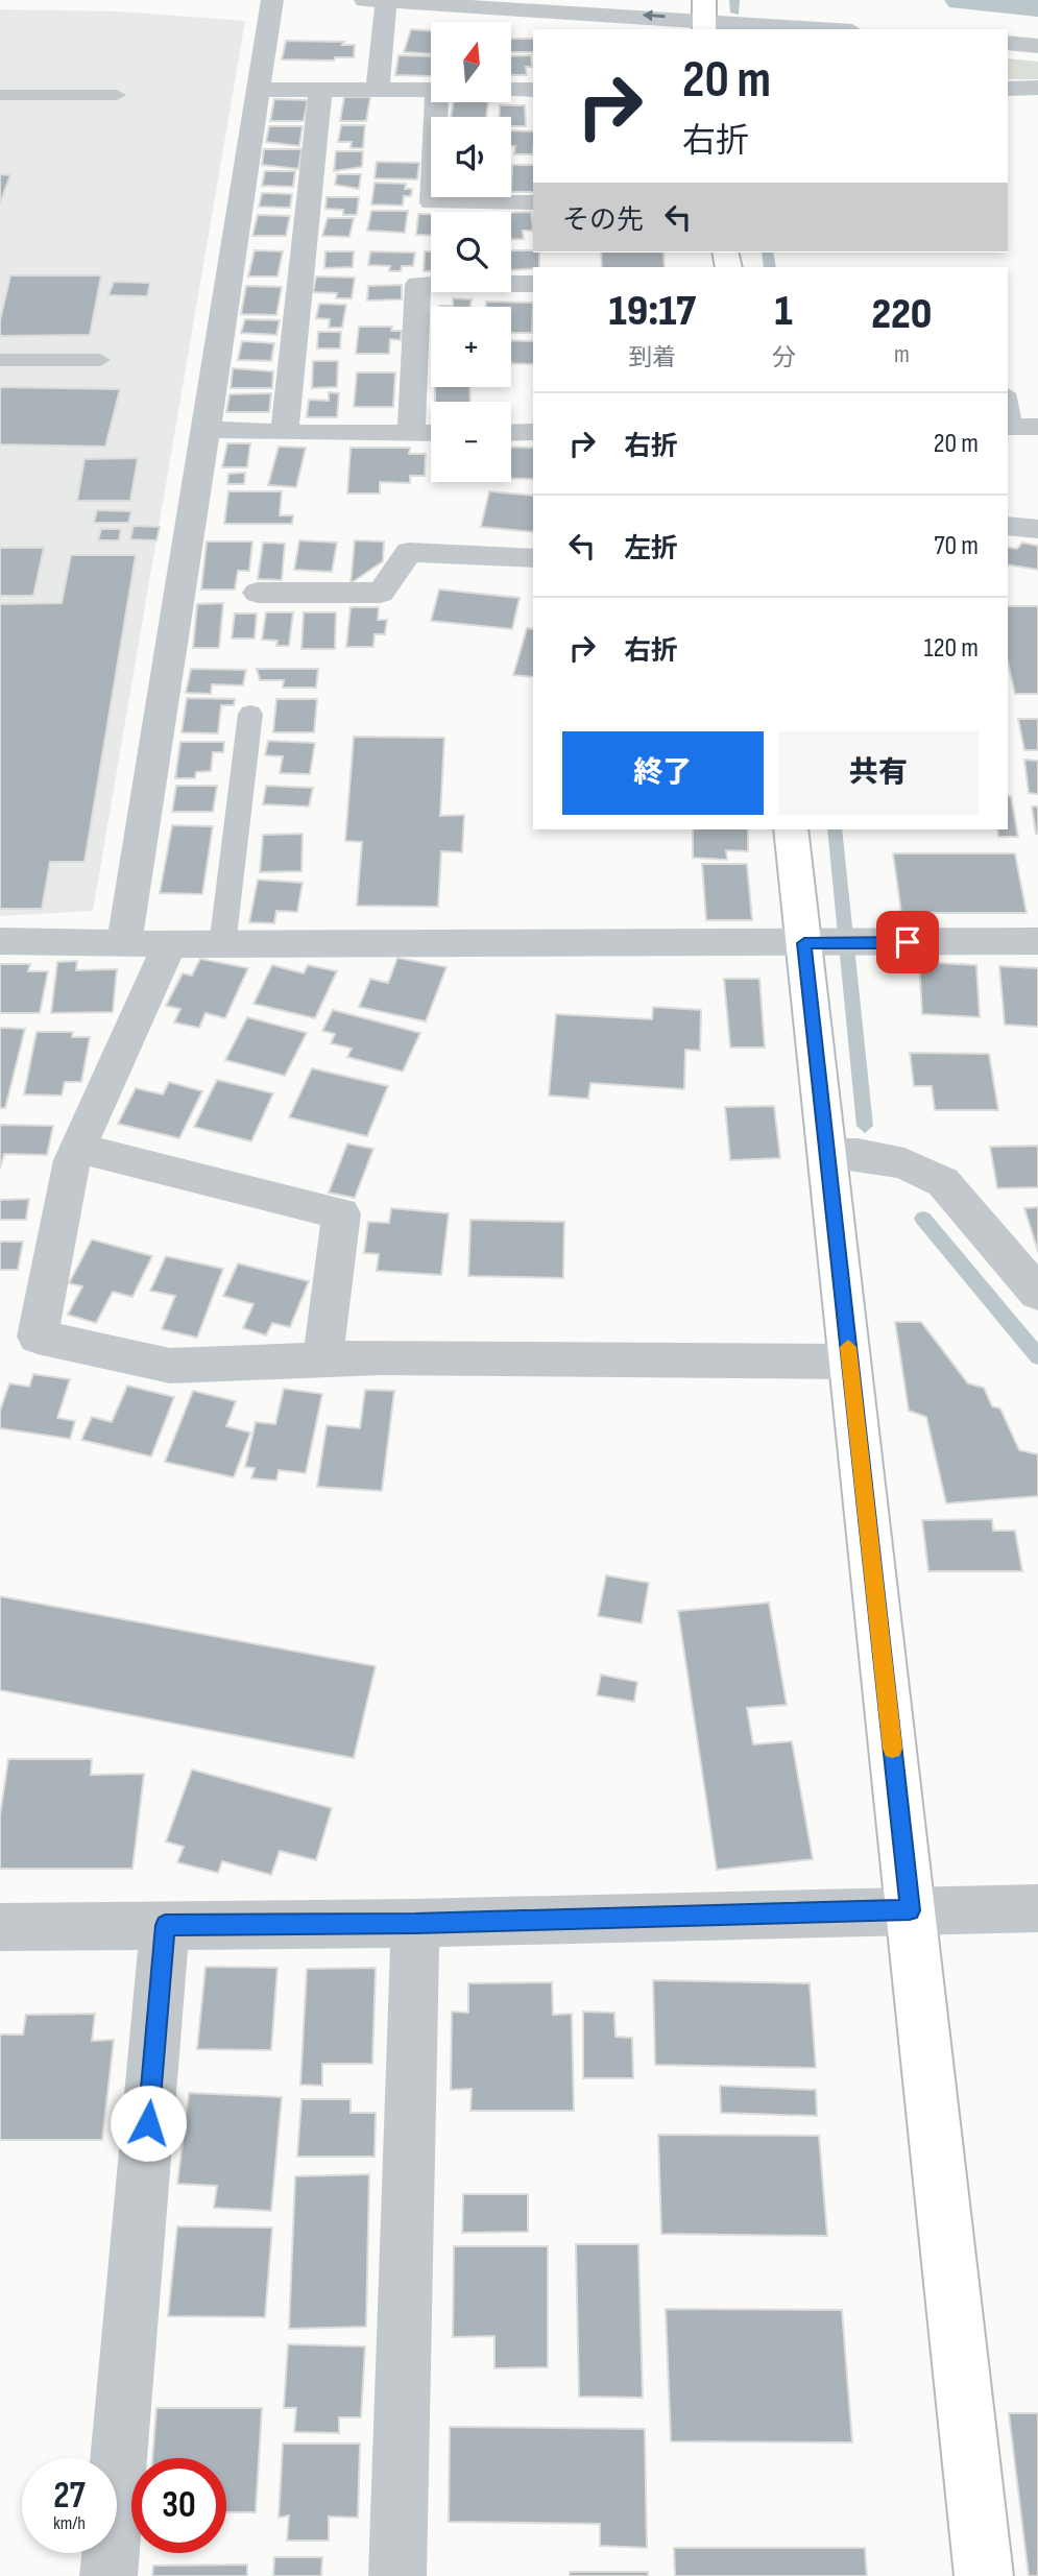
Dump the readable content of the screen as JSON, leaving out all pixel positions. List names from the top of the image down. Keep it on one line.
{"north":"top","page":{"map_buttons":["+","−"],"turn":["20 m","右折"],"then":"その先","eta":["19:17","到着","1","分","220","m"],"list":[{"name":"右折","value":"20 m"},{"name":"左折","value":"70 m"},{"name":"右折","value":"120 m"}],"buttons":["終了","共有"],"speed":"27 km/h","limit":"30"}}
